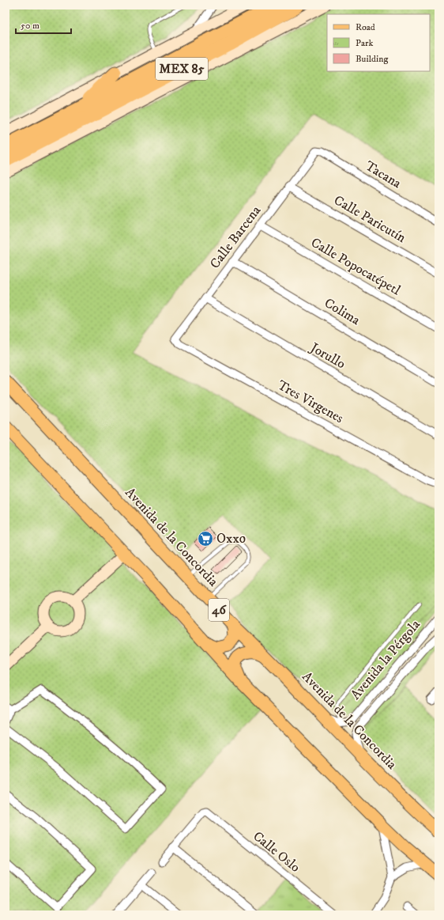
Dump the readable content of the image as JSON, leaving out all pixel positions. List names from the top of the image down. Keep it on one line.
{"streets":{"highway":["MEX 85"],"main road":["Avenida de la Concordia","46"],"street":["Tacana","Calle Paricutín","Calle Barcena","Calle Popocatépetl","Colima","Jorullo","Tres Virgenes","Avenida la Pérgola","Calle Oslo"]},"crossings":[["Tacana","Calle Barcena"],["Calle Paricutín","Calle Barcena"],["Calle Barcena","Calle Popocatépetl"],["Calle Barcena","Colima"],["Calle Barcena","Jorullo"],["Calle Barcena","Tres Virgenes"],["Avenida de la Concordia","Avenida la Pérgola"]],"places":{"supermarket":["Oxxo"]},"legend":["Road","Park","Building"],"scale_bar":"50 m"}
